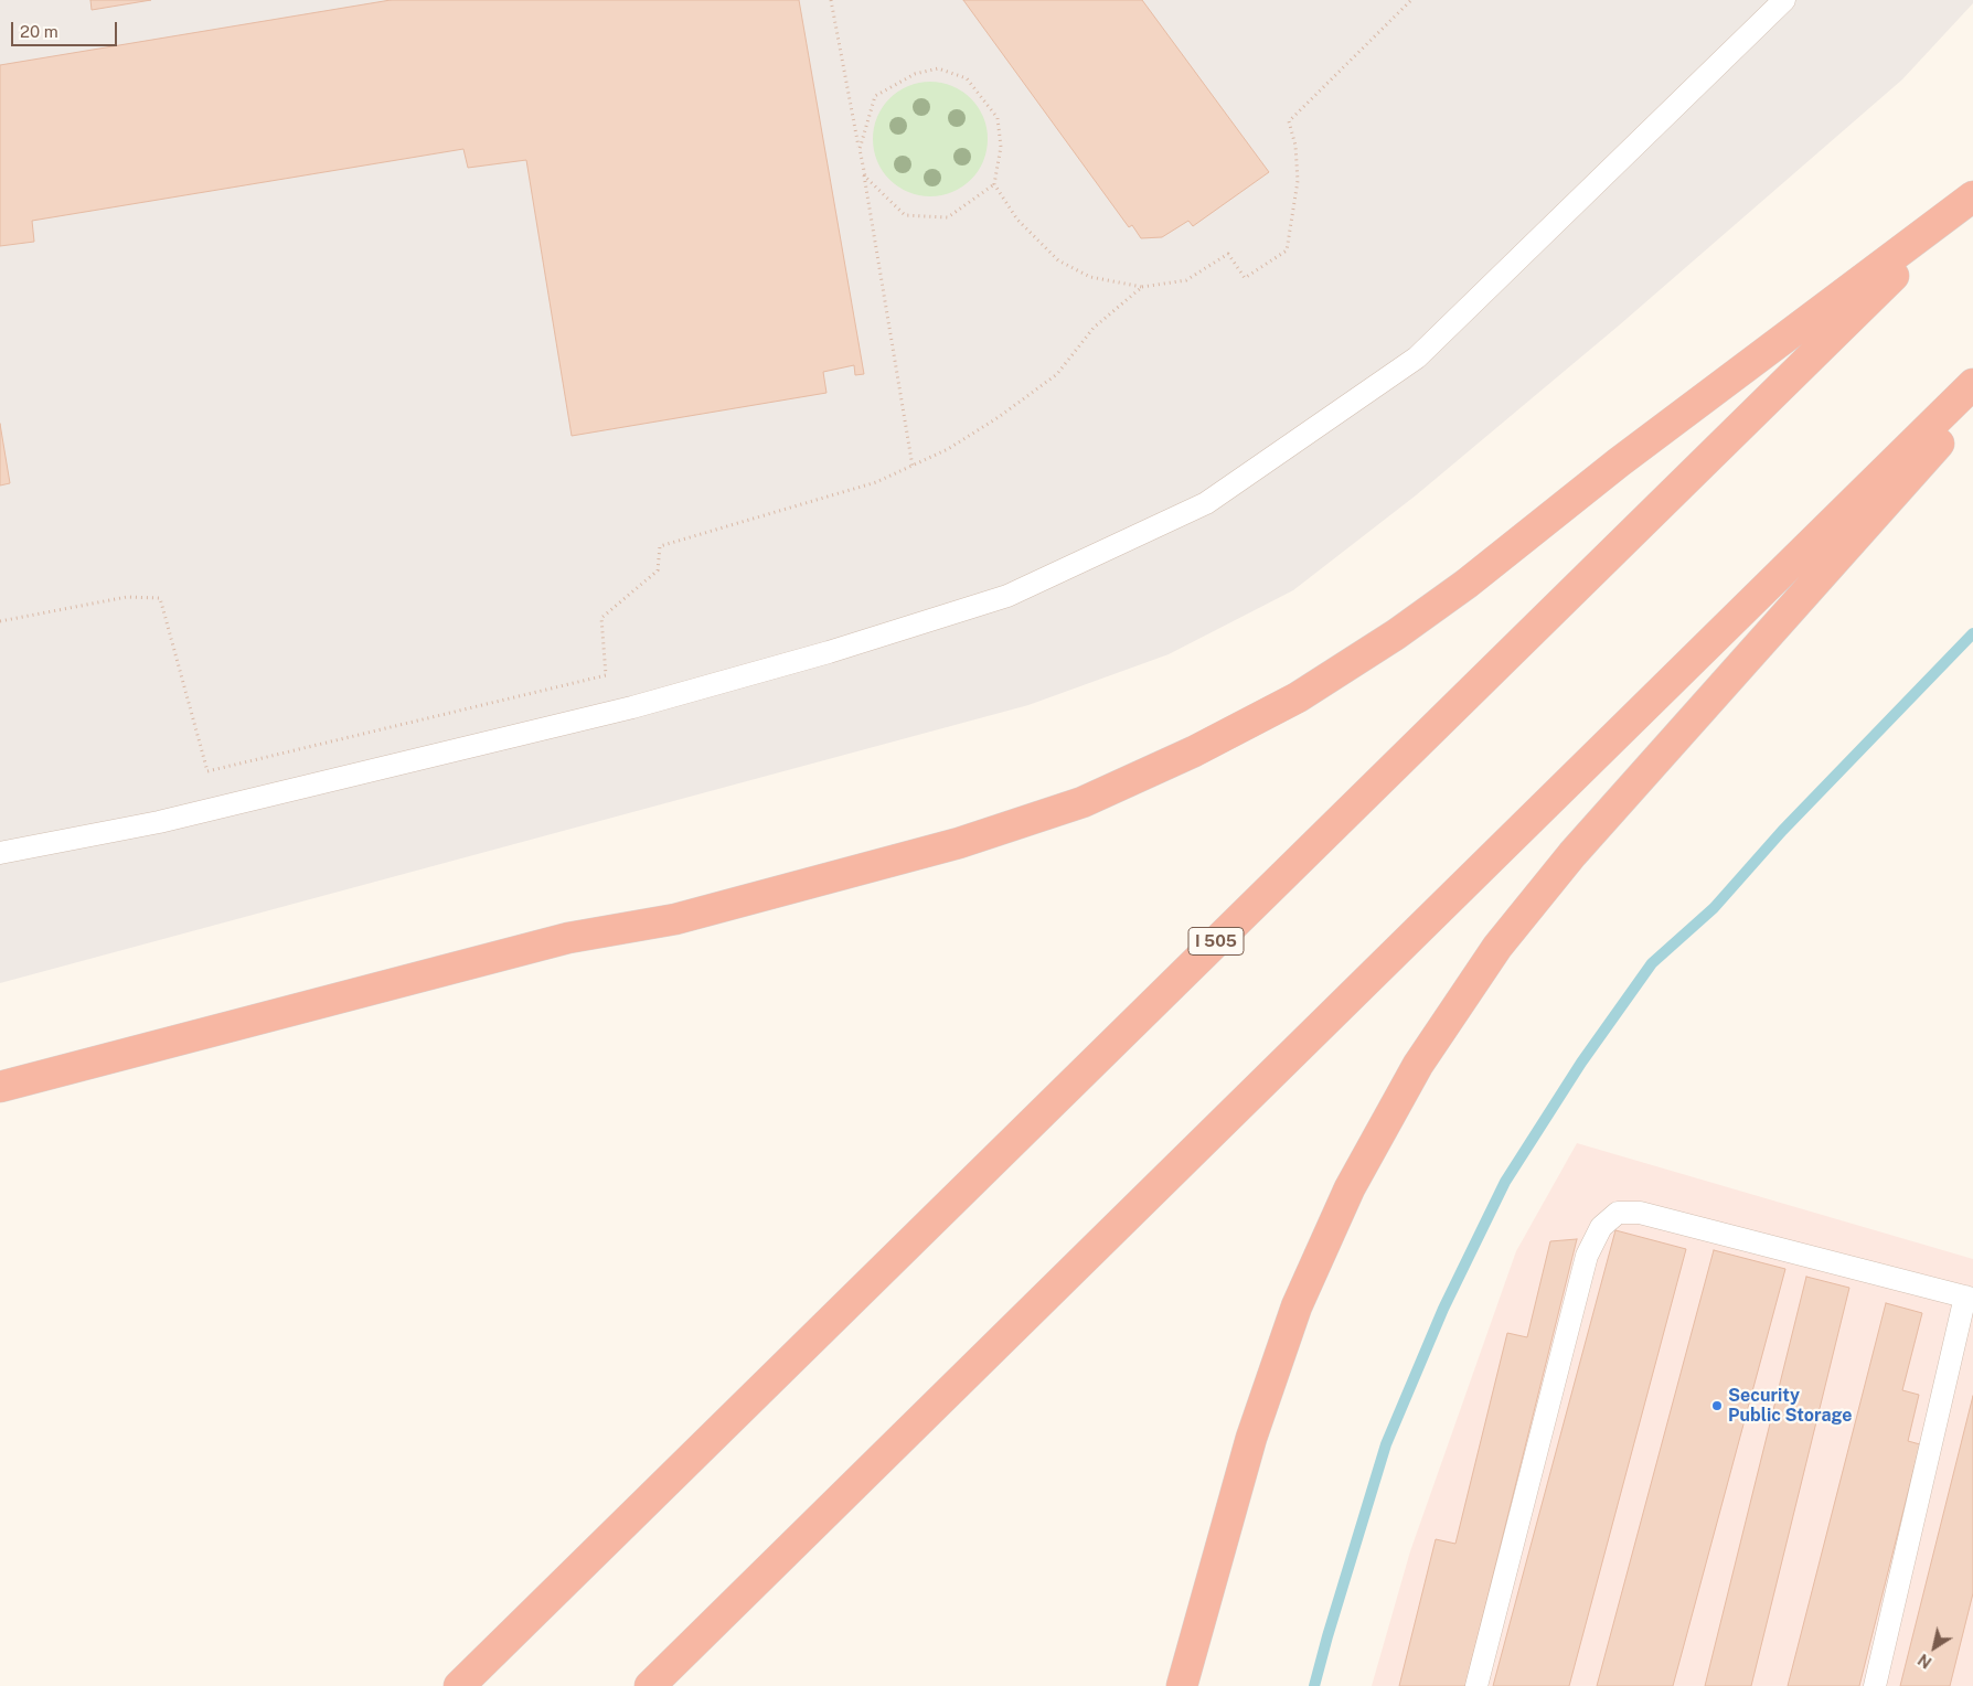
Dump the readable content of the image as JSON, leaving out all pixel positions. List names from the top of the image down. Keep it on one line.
{"streets":{"highway":["I 505"]},"places":["Security Public Storage"],"scale_bar":"20 m","north":"bottom left"}
